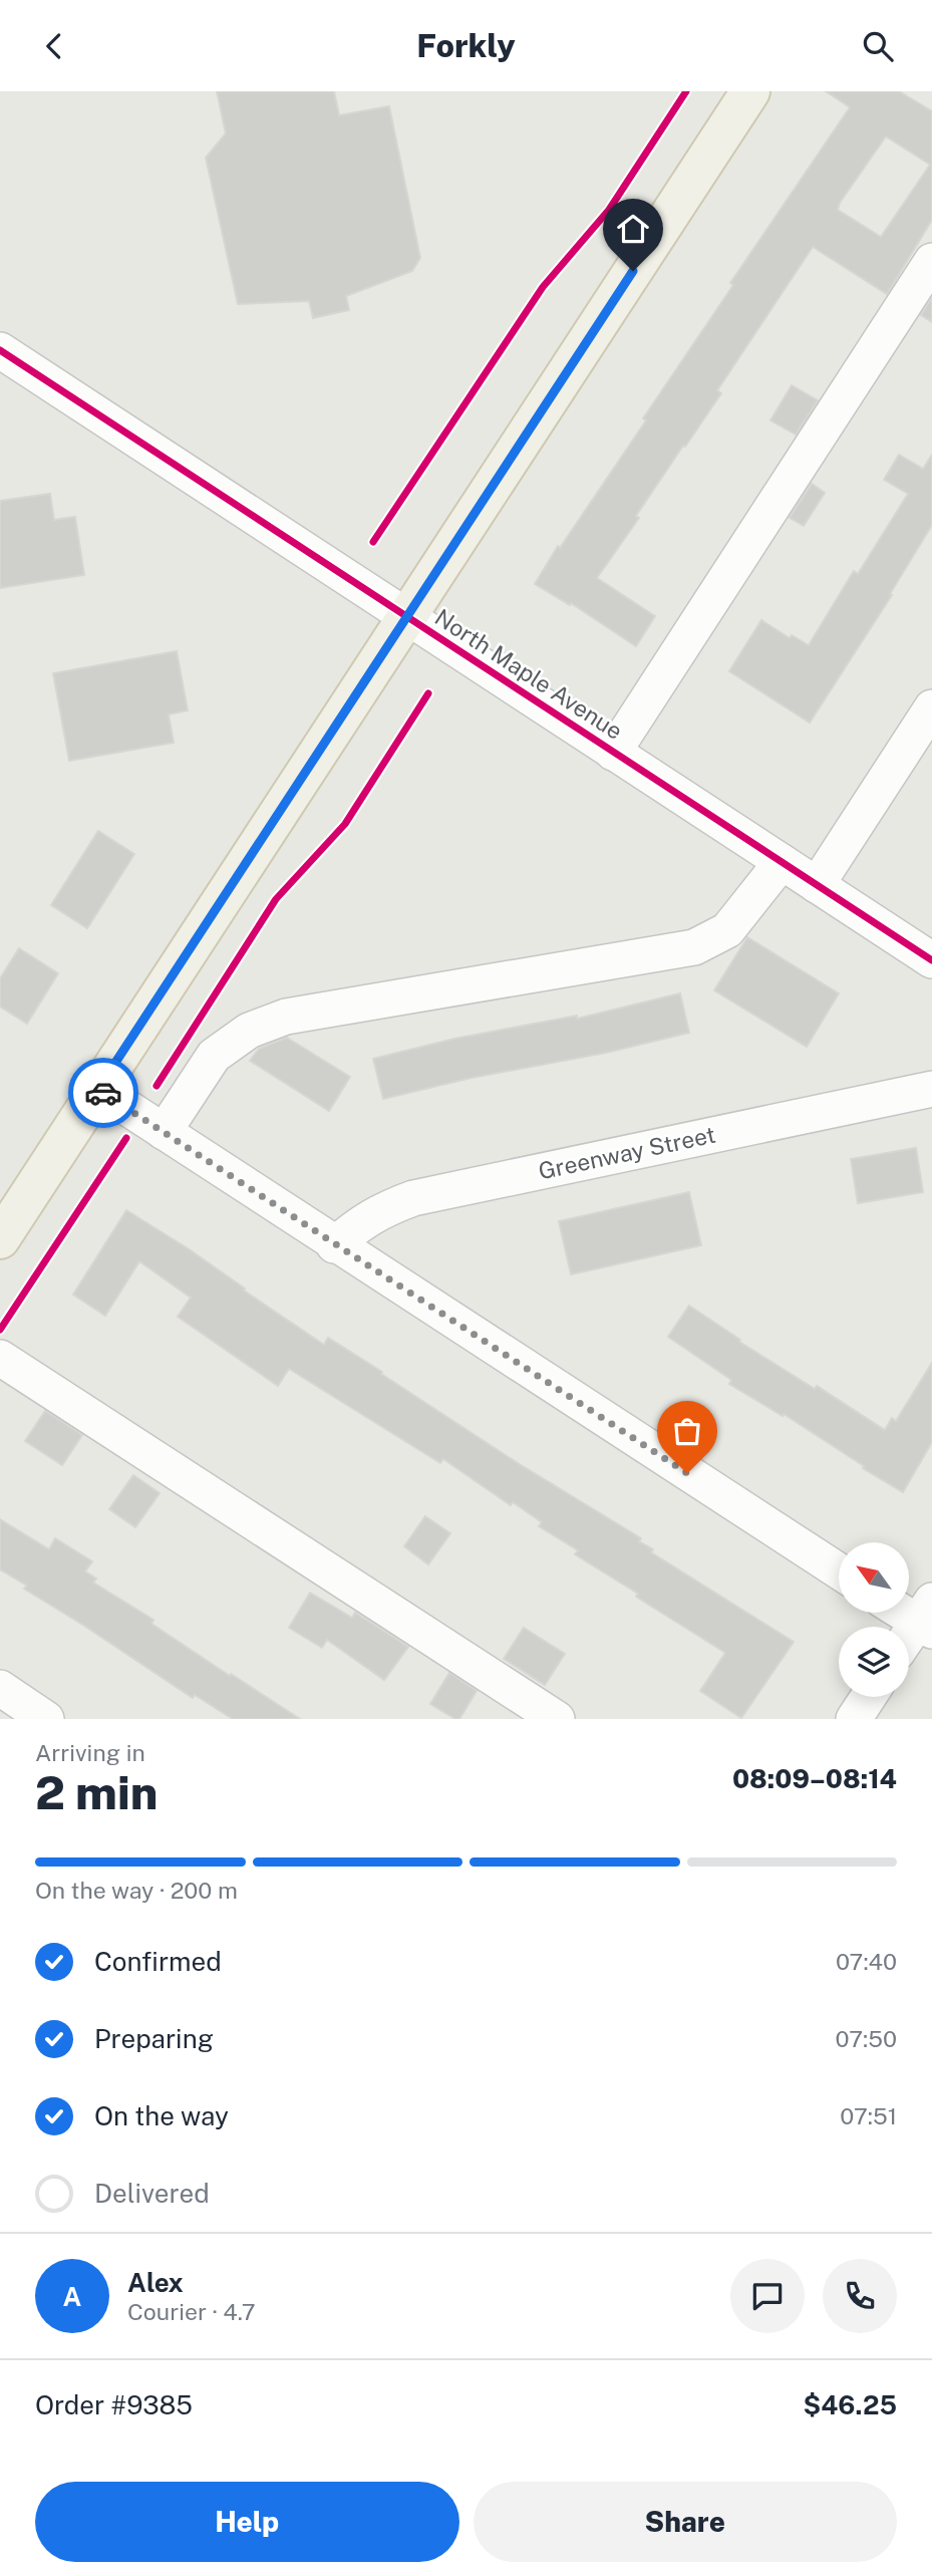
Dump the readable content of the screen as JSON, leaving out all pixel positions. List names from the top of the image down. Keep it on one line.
{"streets":{"street":["North Maple Avenue","Greenway Street"]},"north":"top left","page":{"header":"Forkly","heading":["2 min","Arriving in","08:09–08:14"],"panel":["Alex","Courier · 4.7","Order #9385","$46.25"],"bar":"On the way · 200 m","list":[["Confirmed","07:40"],["Preparing","07:50"],["On the way","07:51"],"Delivered"],"round":"A","buttons":["Help","Share"]}}
